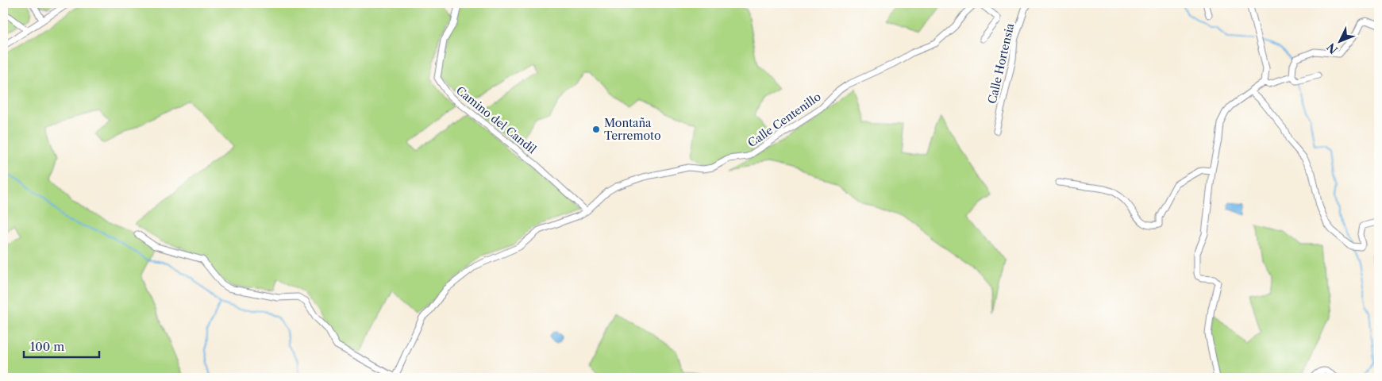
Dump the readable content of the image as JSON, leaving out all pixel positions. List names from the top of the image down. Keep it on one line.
{"streets":{"street":["Calle Hortensia","Camino del Candil","Calle Centenillo"]},"crossings":[["Camino del Candil","Calle Centenillo"]],"places":["Montaña Terremoto"],"scale_bar":"100 m","north":"bottom left"}
